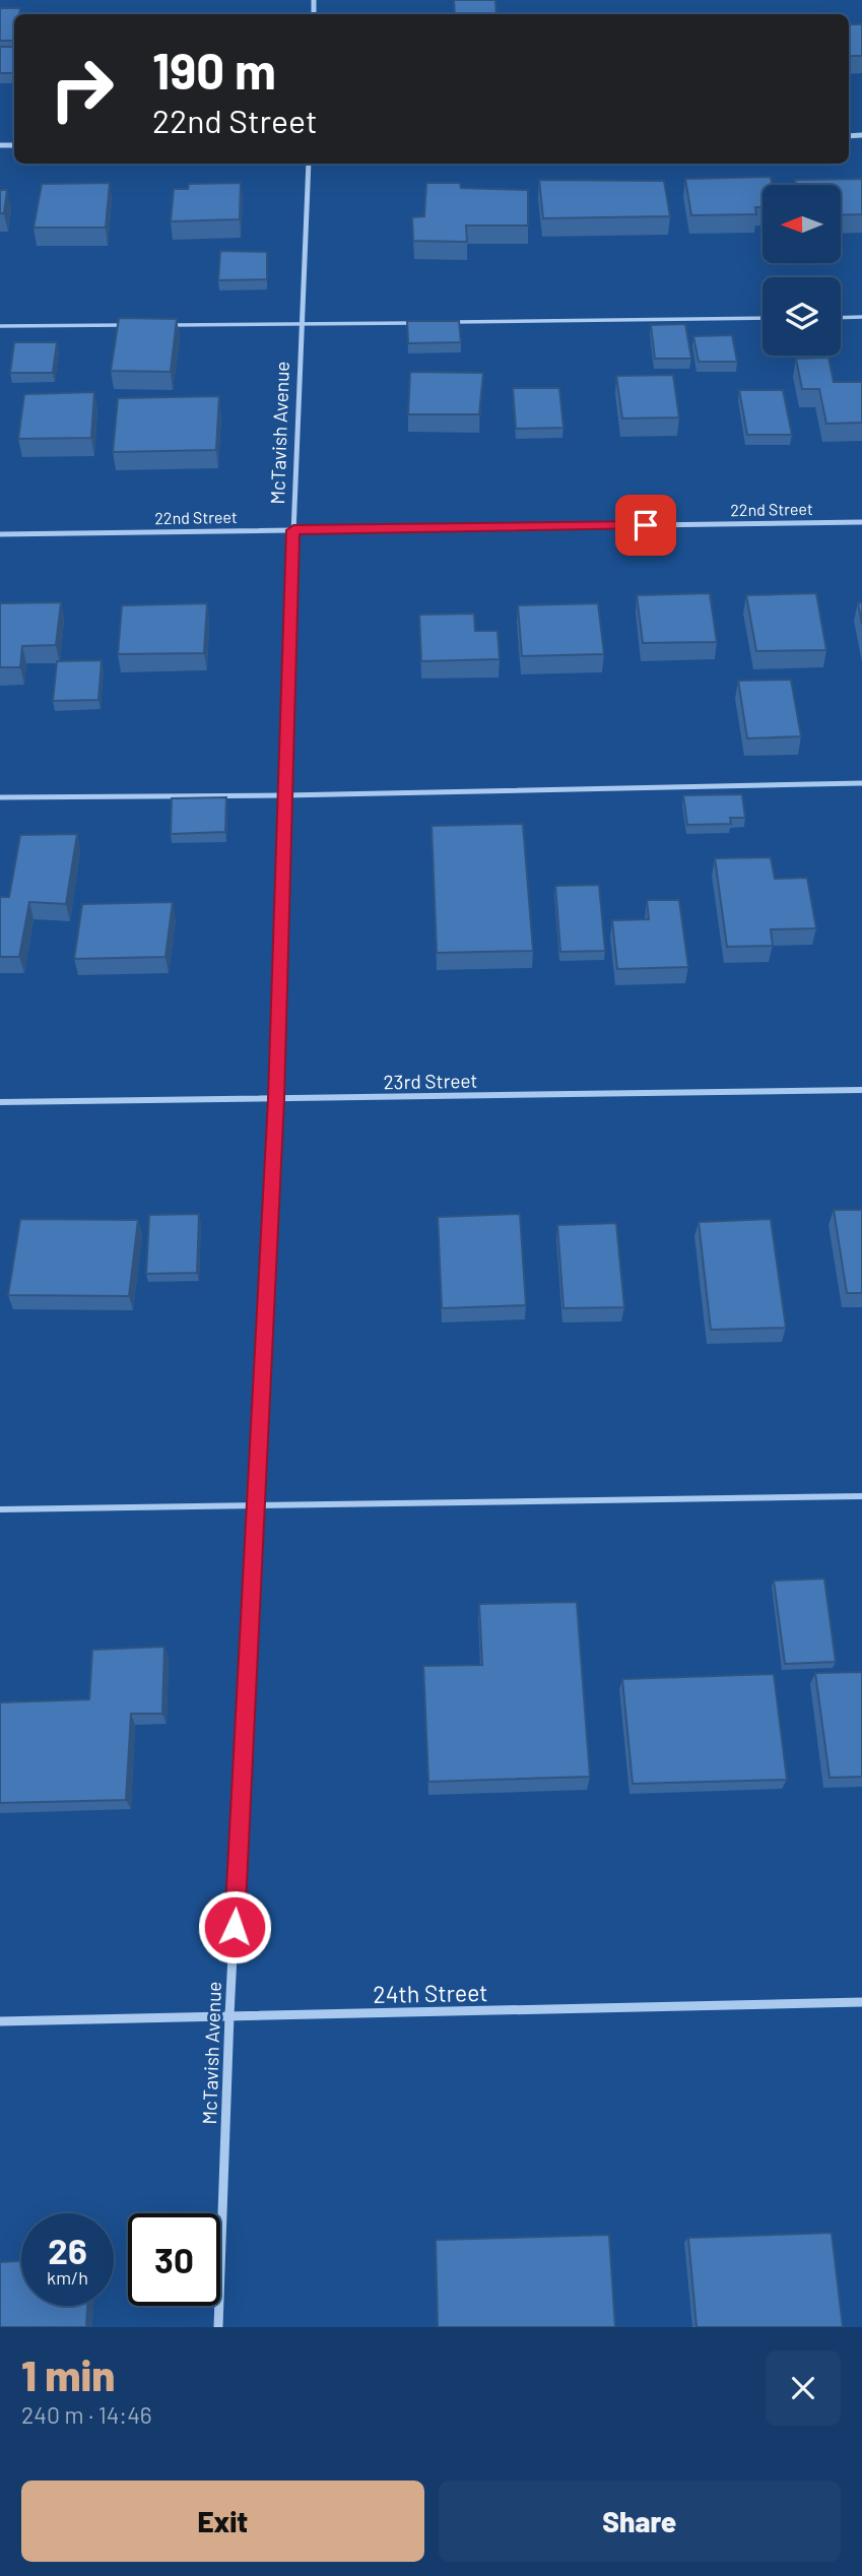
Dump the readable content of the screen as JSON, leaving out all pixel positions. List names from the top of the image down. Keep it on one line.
{"streets":{"street":["McTavish Avenue","22nd Street","23rd Street","24th Street"]},"crossings":[["McTavish Avenue","22nd Street"],["McTavish Avenue","23rd Street"],["McTavish Avenue","24th Street"]],"north":"left","page":{"turn":["190 m","22nd Street"],"speed":"26 km/h","limit":"30","heading":["1 min","240 m · 14:46"],"buttons":["Exit","Share"]}}
